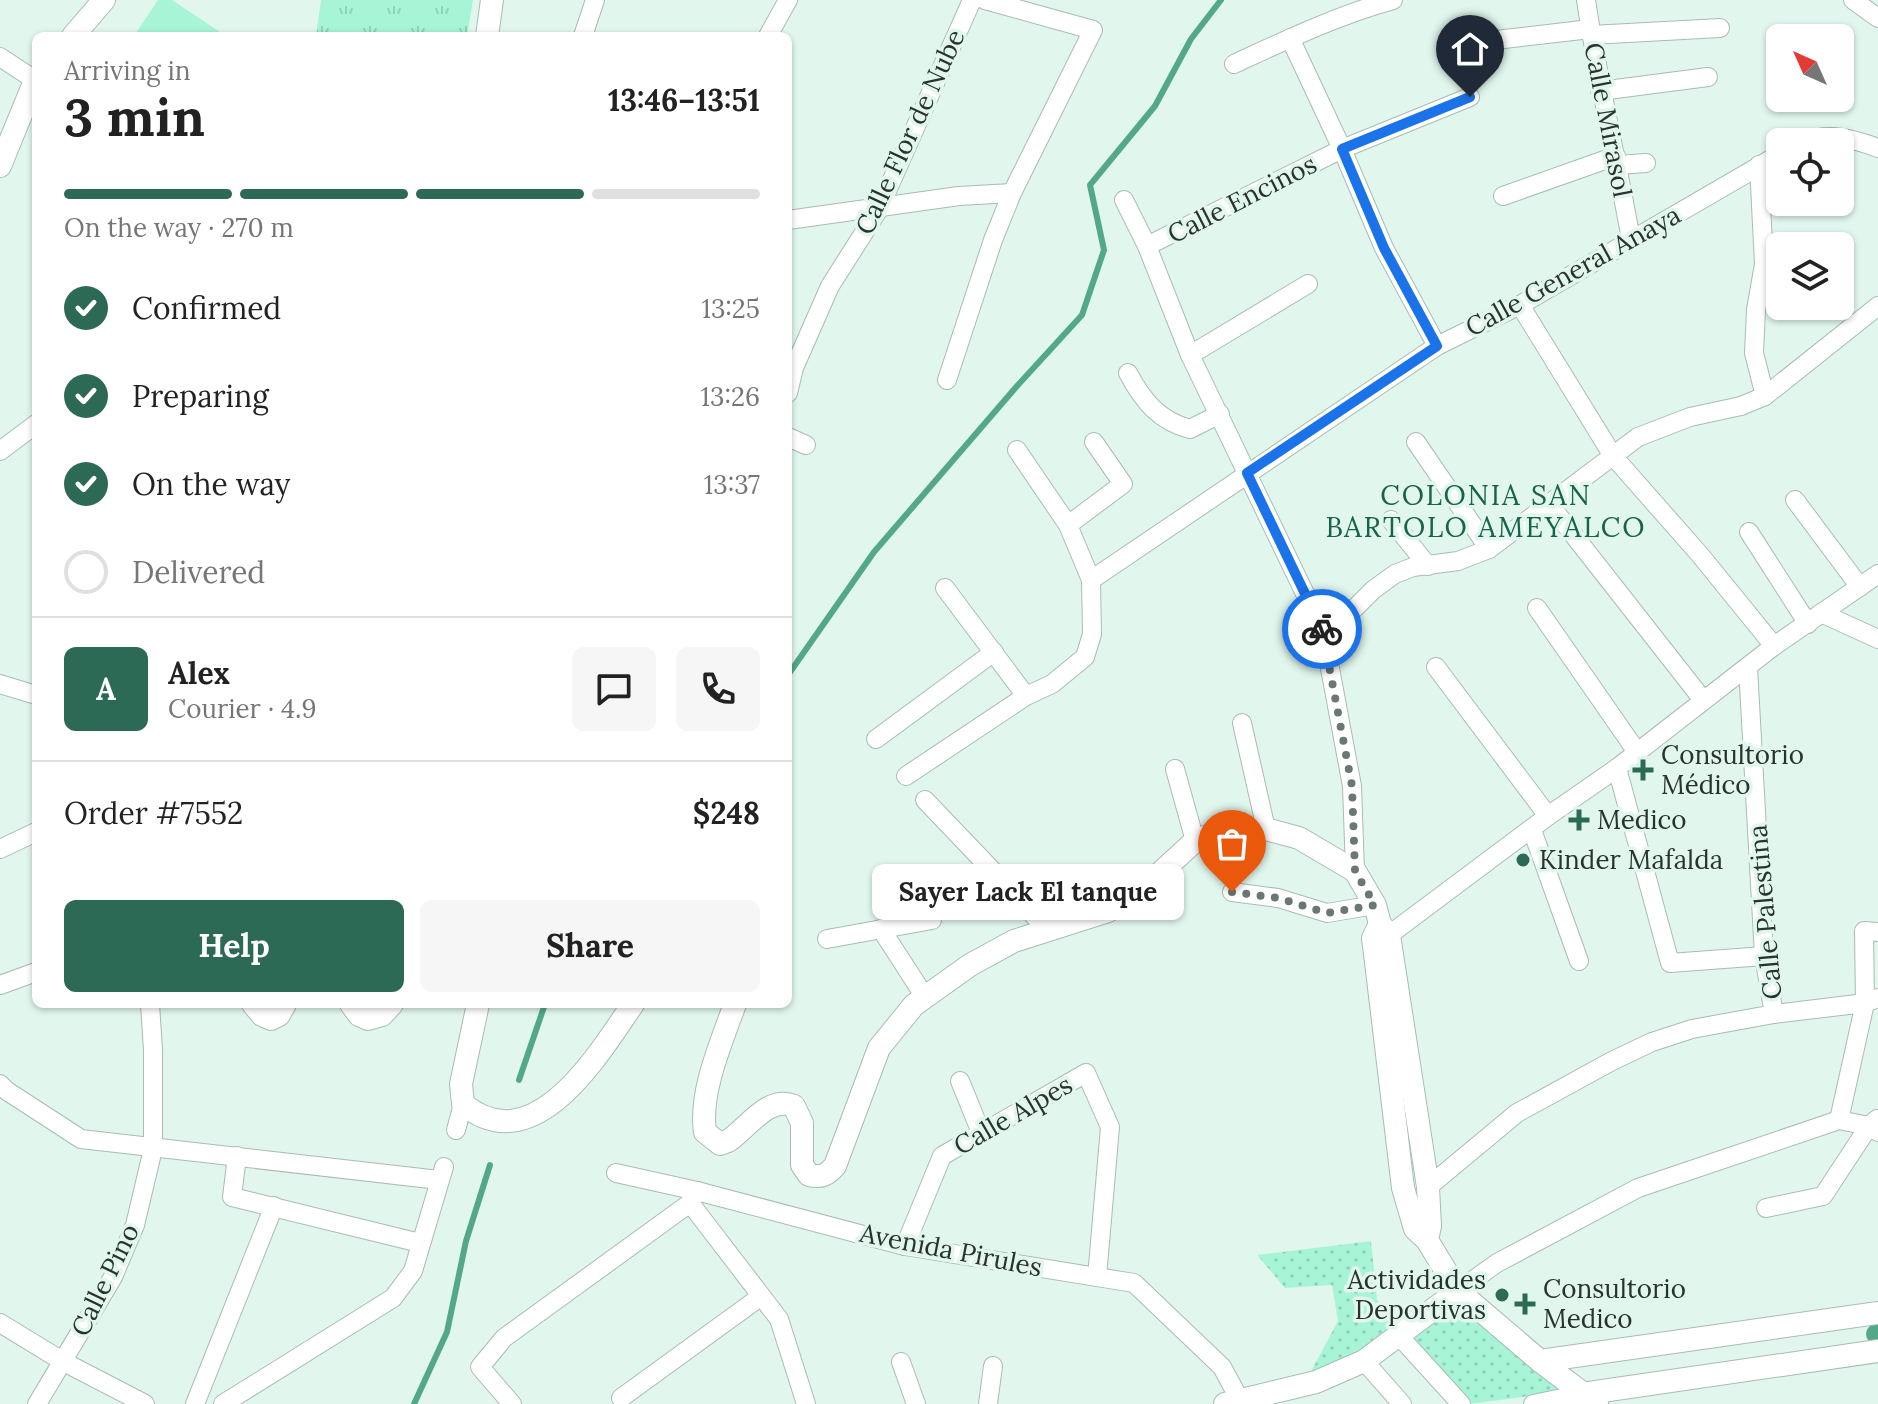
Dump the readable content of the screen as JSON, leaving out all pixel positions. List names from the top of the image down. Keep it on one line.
{"streets":{"street":["Calle Mirasol","Calle Flor de Nube","Calle Encinos","Calle General Anaya","Calle Palestina","Calle Alpes","Avenida Pirules","Calle Pino"]},"crossings":[["Calle Mirasol","Calle General Anaya"],["Calle Alpes","Avenida Pirules"]],"districts":["COLONIA SAN BARTOLO AMEYALCO"],"places":{"health":["Consultorio Médico","Medico","Consultorio Medico"],"other":["Kinder Mafalda","Sayer Lack El tanque","Actividades Deportivas"]},"north":"top left","page":{"heading":["3 min","Arriving in","13:46–13:51"],"panel":["Alex","Courier · 4.9","Order #7552","$248"],"bar":"On the way · 270 m","list":[["Confirmed","13:25"],["Preparing","13:26"],["On the way","13:37"],"Delivered"],"round":"A","bubble":"Sayer Lack El tanque","buttons":["Help","Share"]}}
